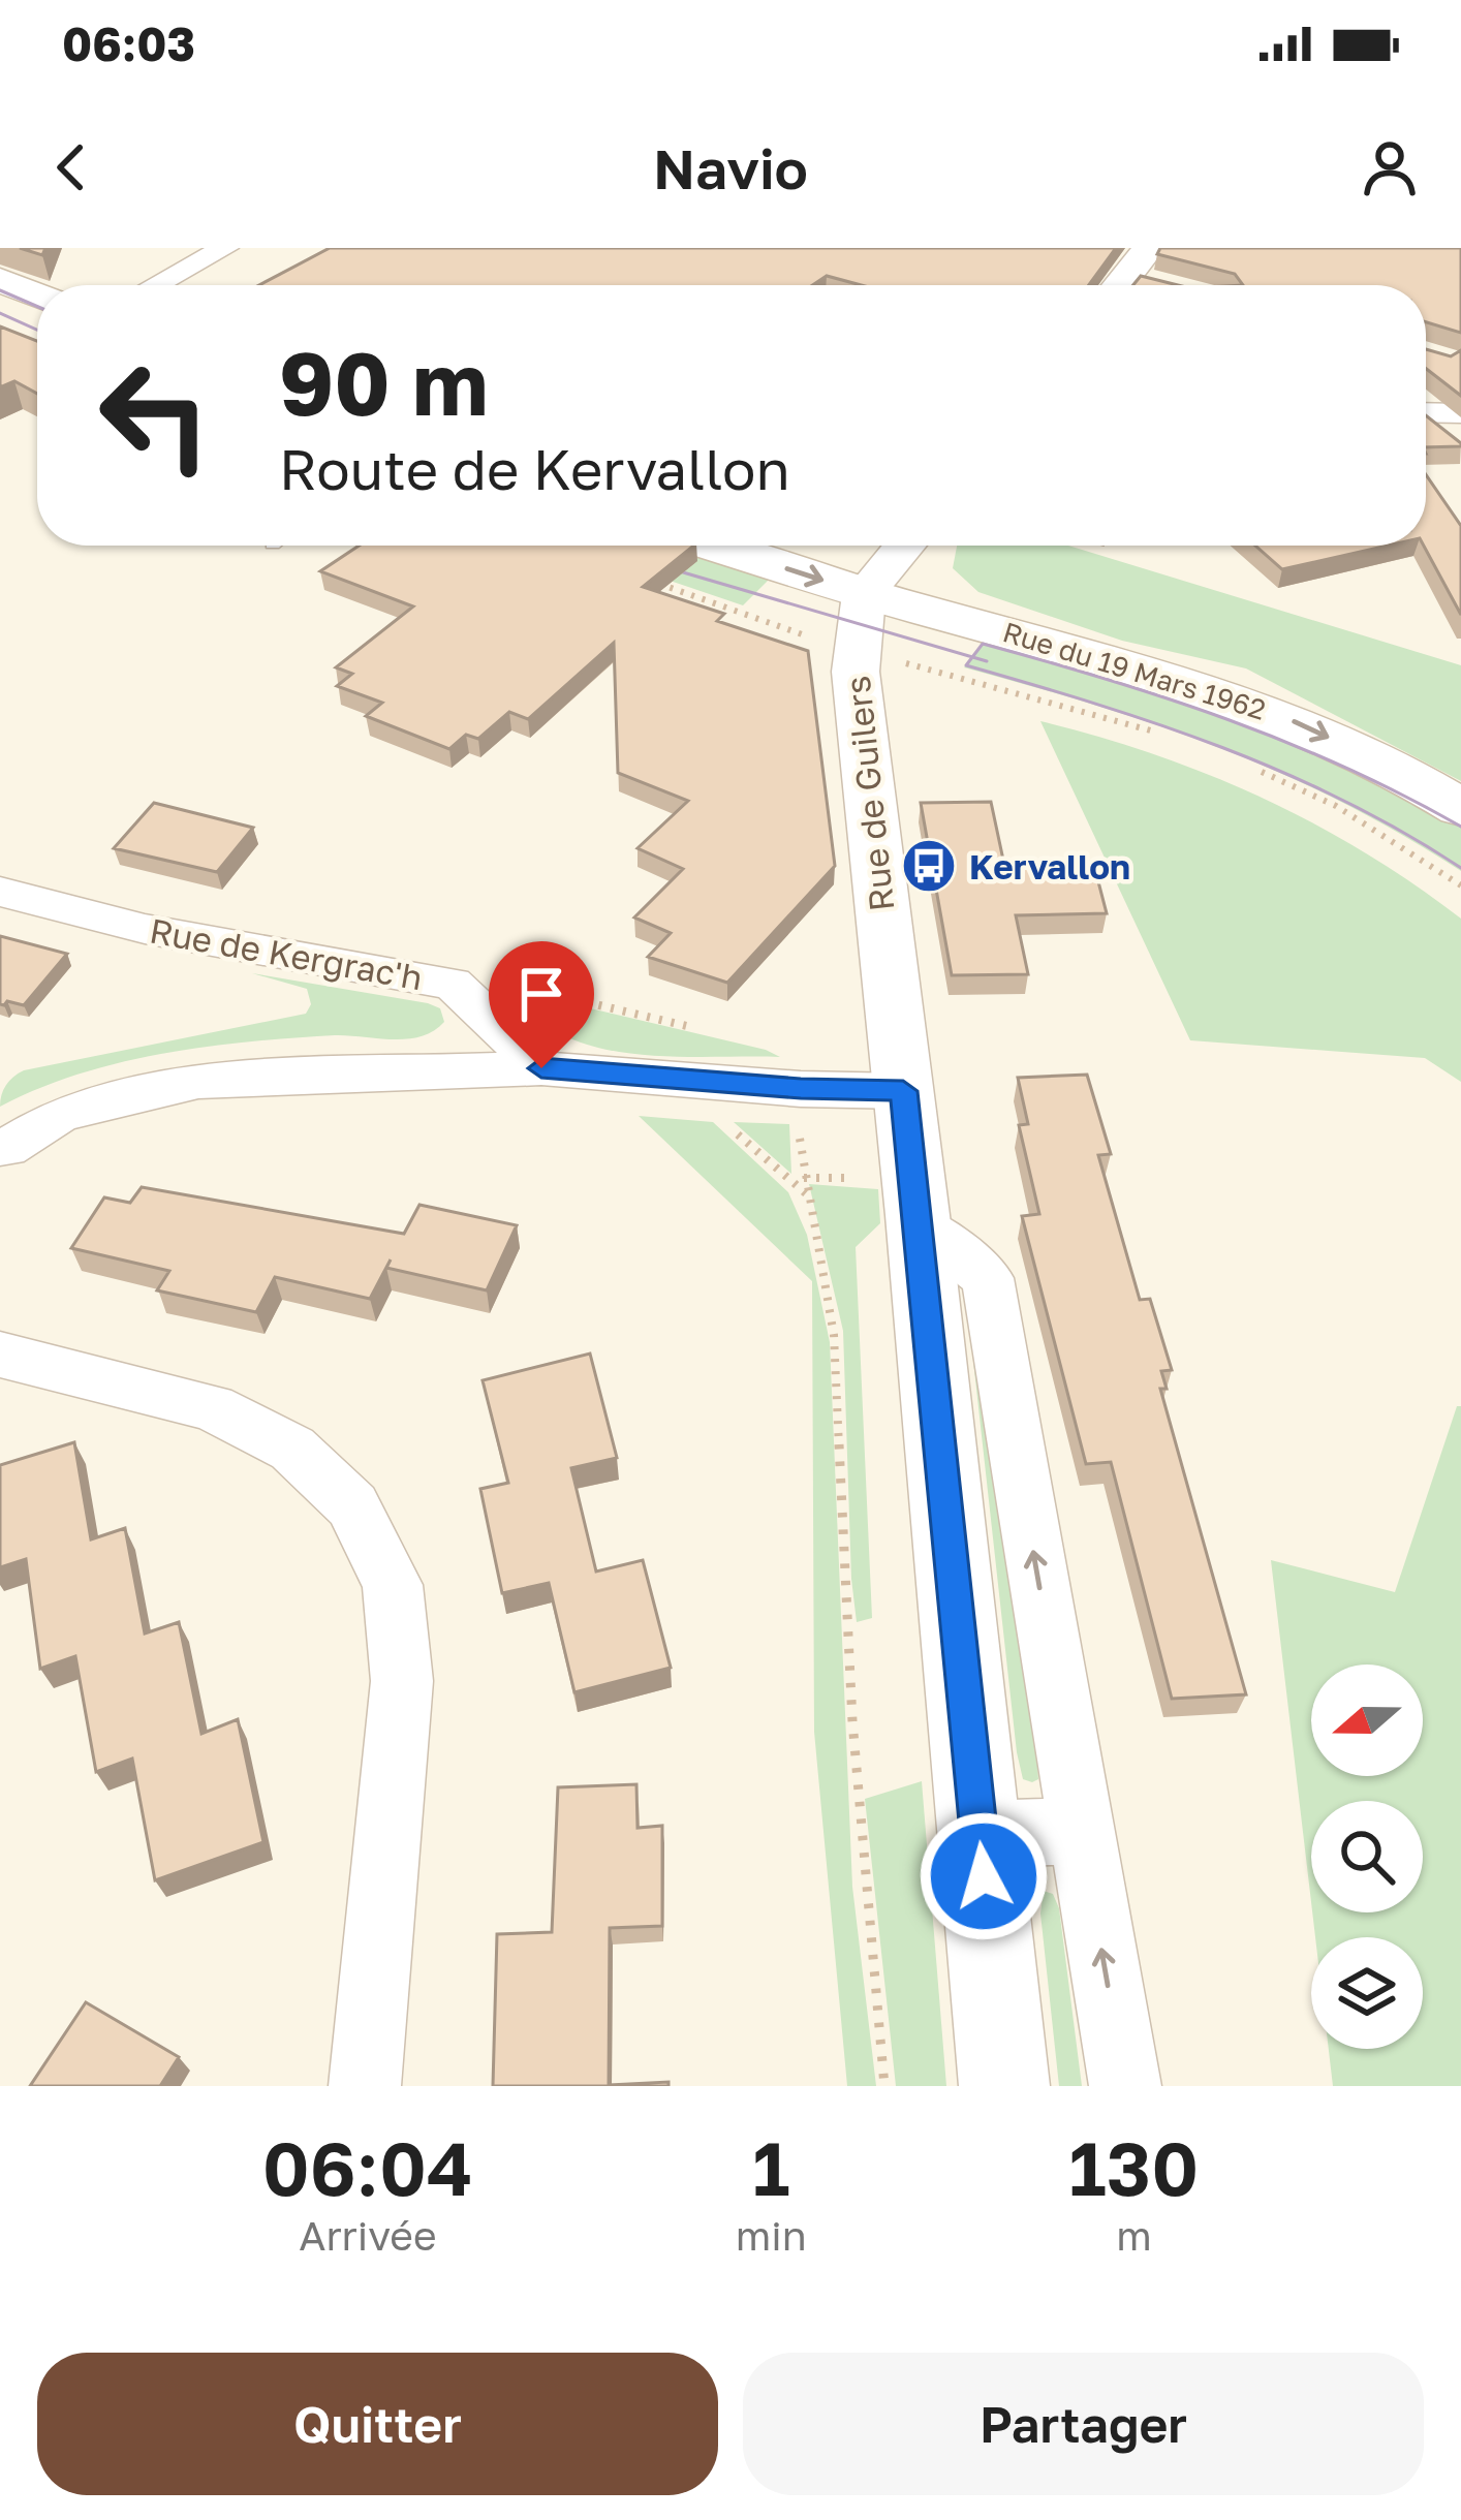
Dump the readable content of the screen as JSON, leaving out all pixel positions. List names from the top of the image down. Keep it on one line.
{"streets":{"main road":["Rue du 19 Mars 1962"],"street":["Rue de Guilers","Rue de Kergrac'h"]},"crossings":[["Rue du 19 Mars 1962","Rue de Guilers"]],"one_way":["Rue du 19 Mars 1962"],"places":{"bus stop":["Kervallon"]},"north":"left","page":{"status":"06:03","header":"Navio","turn":["90 m","Route de Kervallon"],"eta":["06:04","Arrivée","1","min","130","m"],"buttons":["Quitter","Partager"]}}
